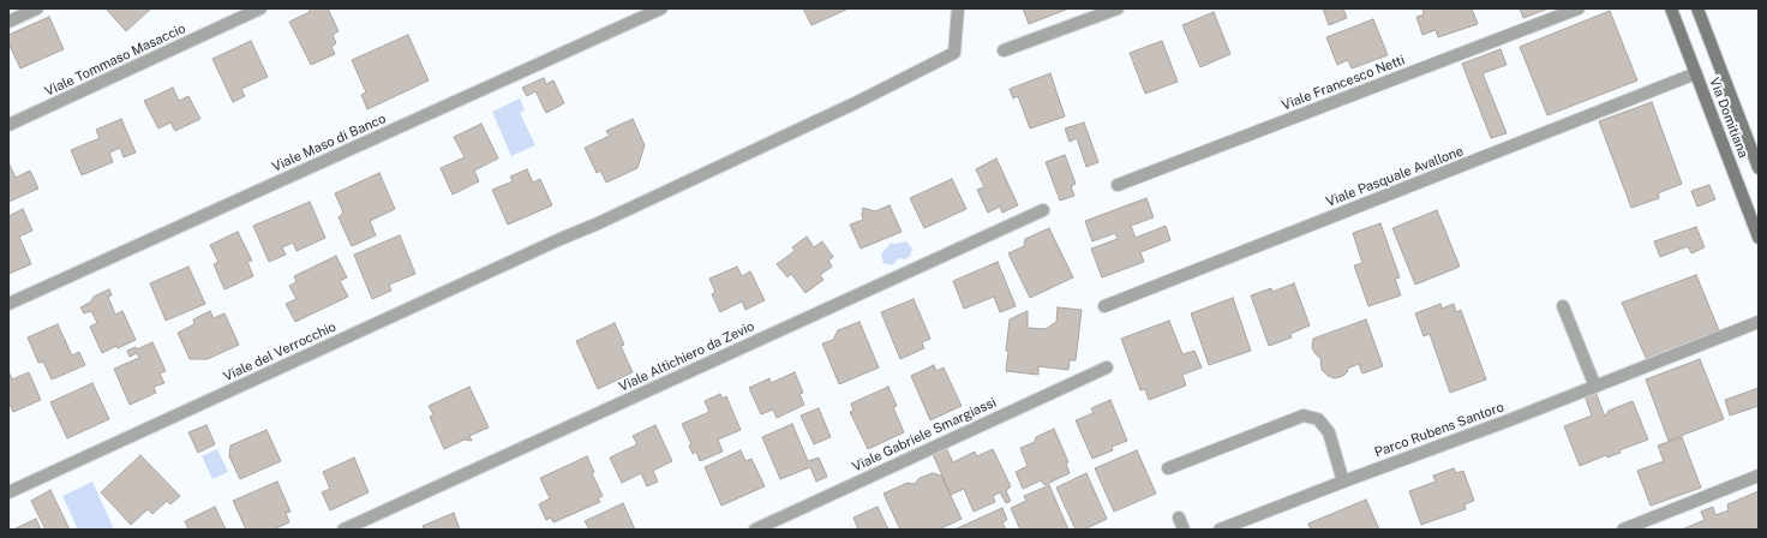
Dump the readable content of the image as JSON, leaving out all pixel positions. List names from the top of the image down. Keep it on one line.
{"streets":{"main road":["Via Domitiana"],"street":["Viale Tommaso Masaccio","Viale Francesco Netti","Viale Maso di Banco","Viale Pasquale Avallone","Viale del Verrocchio","Viale Altichiero da Zevio","Parco Rubens Santoro","Viale Gabriele Smargiassi"]},"crossings":[["Via Domitiana","Viale Pasquale Avallone"]]}
